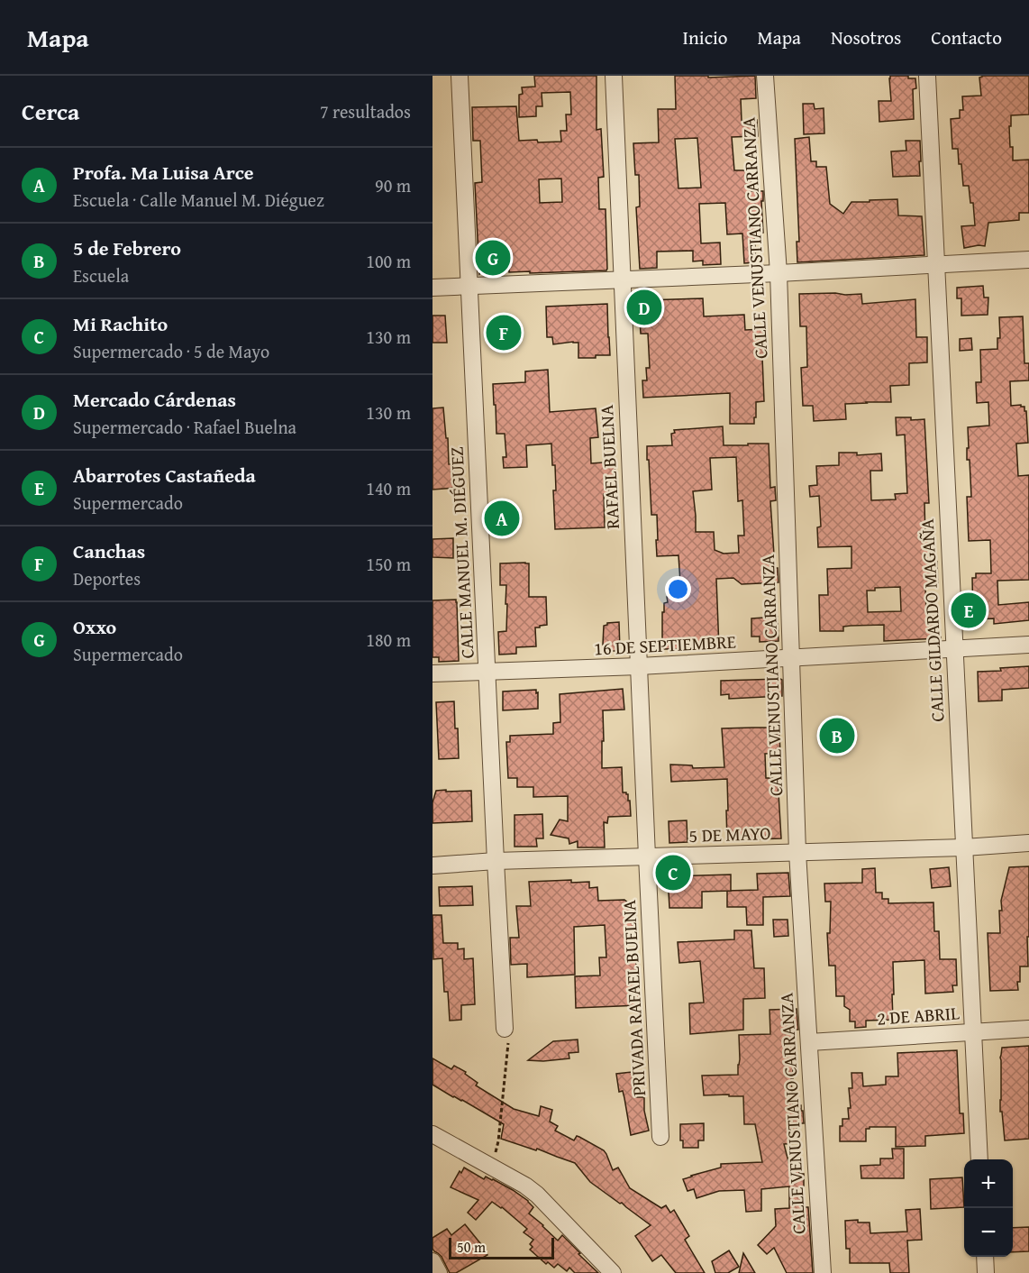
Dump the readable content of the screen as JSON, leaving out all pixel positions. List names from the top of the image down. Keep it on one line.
{"streets":{"street":["CALLE VENUSTIANO CARRANZA","RAFAEL BUELNA","CALLE MANUEL M. DIÉGUEZ","CALLE GILDARDO MAGAÑA","16 DE SEPTIEMBRE","5 DE MAYO","PRIVADA RAFAEL BUELNA","2 DE ABRIL"]},"crossings":[["CALLE VENUSTIANO CARRANZA","16 DE SEPTIEMBRE"],["CALLE VENUSTIANO CARRANZA","5 DE MAYO"],["CALLE VENUSTIANO CARRANZA","2 DE ABRIL"],["RAFAEL BUELNA","16 DE SEPTIEMBRE"],["RAFAEL BUELNA","5 DE MAYO"],["RAFAEL BUELNA","PRIVADA RAFAEL BUELNA"],["CALLE MANUEL M. DIÉGUEZ","16 DE SEPTIEMBRE"],["CALLE MANUEL M. DIÉGUEZ","5 DE MAYO"],["CALLE GILDARDO MAGAÑA","16 DE SEPTIEMBRE"],["CALLE GILDARDO MAGAÑA","5 DE MAYO"],["CALLE GILDARDO MAGAÑA","2 DE ABRIL"],["5 DE MAYO","PRIVADA RAFAEL BUELNA"]],"scale_bar":"50 m","page":{"header":"Mapa","nav":["Inicio","Mapa","Nosotros","Contacto"],"heading":["Cerca","7 resultados"],"list":[{"mark":"A","name":"Profa. Ma Luisa Arce","note":"Escuela · Calle Manuel M. Diéguez","value":"90 m"},{"mark":"B","name":"5 de Febrero","note":"Escuela","value":"100 m"},{"mark":"C","name":"Mi Rachito","note":"Supermercado · 5 de Mayo","value":"130 m"},{"mark":"D","name":"Mercado Cárdenas","note":"Supermercado · Rafael Buelna","value":"130 m"},{"mark":"E","name":"Abarrotes Castañeda","note":"Supermercado","value":"140 m"},{"mark":"F","name":"Canchas","note":"Deportes","value":"150 m"},{"mark":"G","name":"Oxxo","note":"Supermercado","value":"180 m"}],"pins":["G","D","F","A","E","B","C"],"map_buttons":["+","−"],"scale":"50 m"}}
